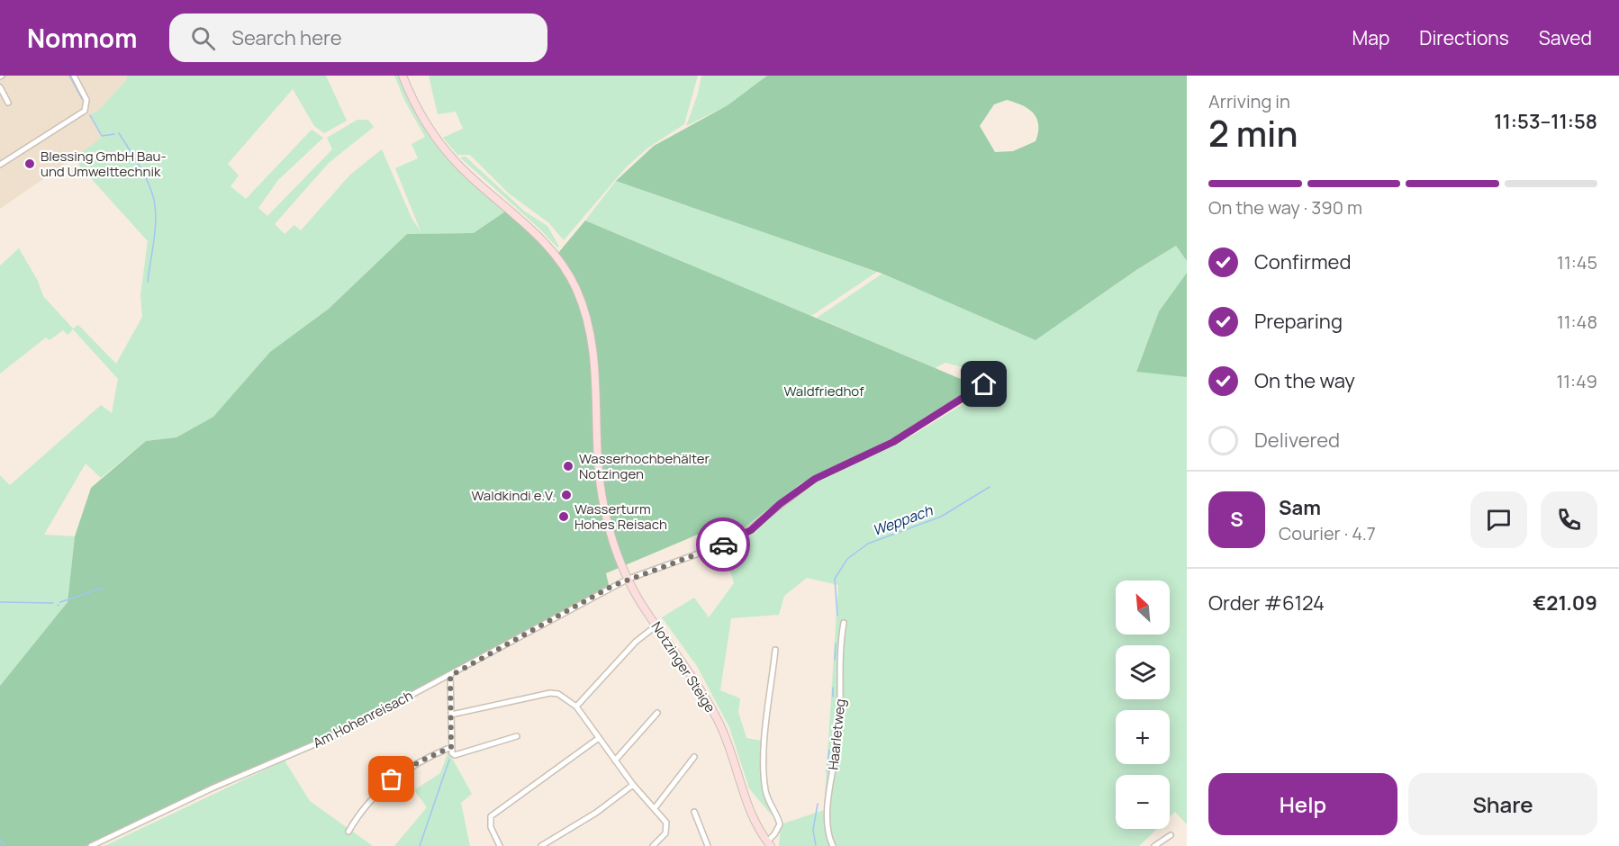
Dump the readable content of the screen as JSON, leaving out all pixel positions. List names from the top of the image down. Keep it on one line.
{"streets":{"main road":["Notzinger Steige"],"street":["Am Hohenreisach","Haarletweg"]},"crossings":[["Notzinger Steige","Am Hohenreisach"]],"water":["Weppach"],"parks":["Waldfriedhof"],"places":["Blessing GmbH Bau- und Umwelttechnik","Wasserhochbehälter Notzingen","Waldkindi e.V.","Wasserturm Hohes Reisach"],"north":"top left","page":{"header":"Nomnom","search":"Search here","nav":["Map","Directions","Saved"],"heading":["2 min","Arriving in","11:53–11:58"],"panel":["Sam","Courier · 4.7","Order #6124","€21.09"],"bar":"On the way · 390 m","list":[["Confirmed","11:45"],["Preparing","11:48"],["On the way","11:49"],"Delivered"],"round":"S","map_buttons":["+","−"],"buttons":["Help","Share"]}}
